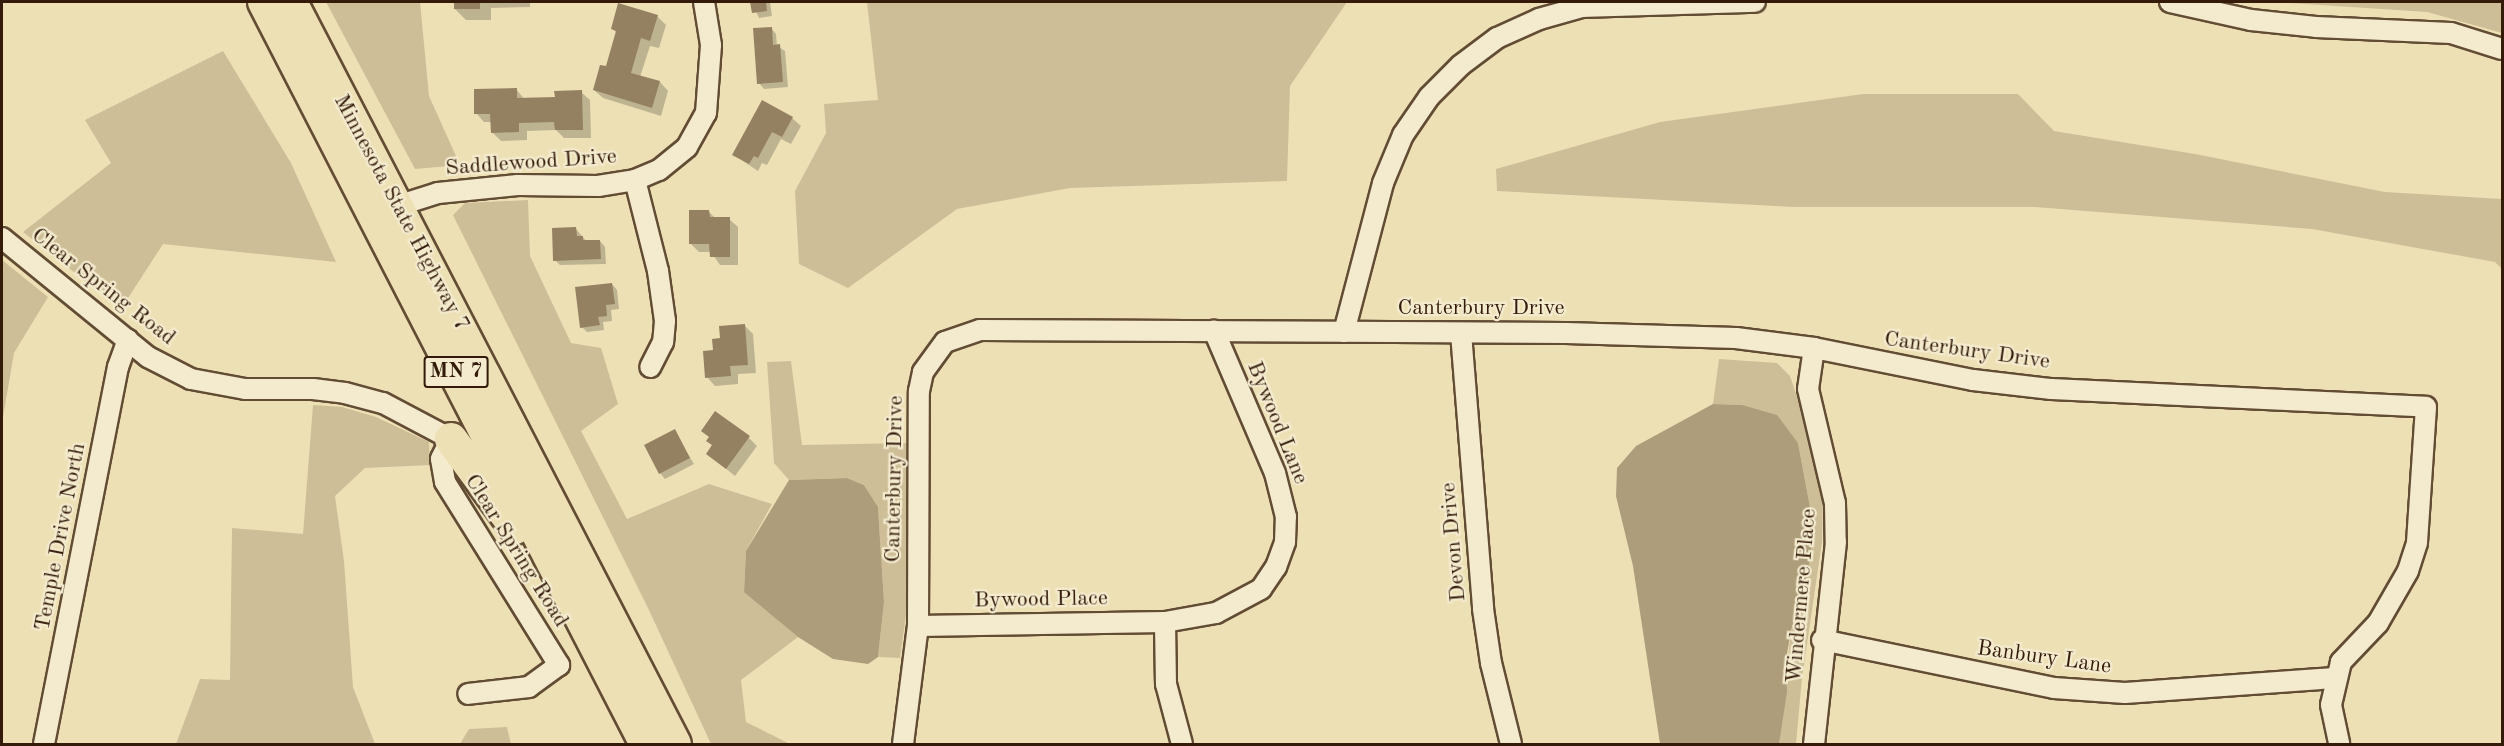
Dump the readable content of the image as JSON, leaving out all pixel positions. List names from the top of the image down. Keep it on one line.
{"streets":{"main road":["Minnesota State Highway 7","MN 7"],"street":["Saddlewood Drive","Clear Spring Road","Canterbury Drive","Bywood Lane","Temple Drive North","Devon Drive","Windermere Place","Bywood Place","Banbury Lane"]},"crossings":[["Saddlewood Drive","Minnesota State Highway 7"],["Clear Spring Road","Temple Drive North"],["Canterbury Drive","Bywood Lane"],["Canterbury Drive","Devon Drive"],["Canterbury Drive","Windermere Place"],["Canterbury Drive","Bywood Place"],["Canterbury Drive","Banbury Lane"],["Bywood Lane","Bywood Place"],["Windermere Place","Banbury Lane"]]}
